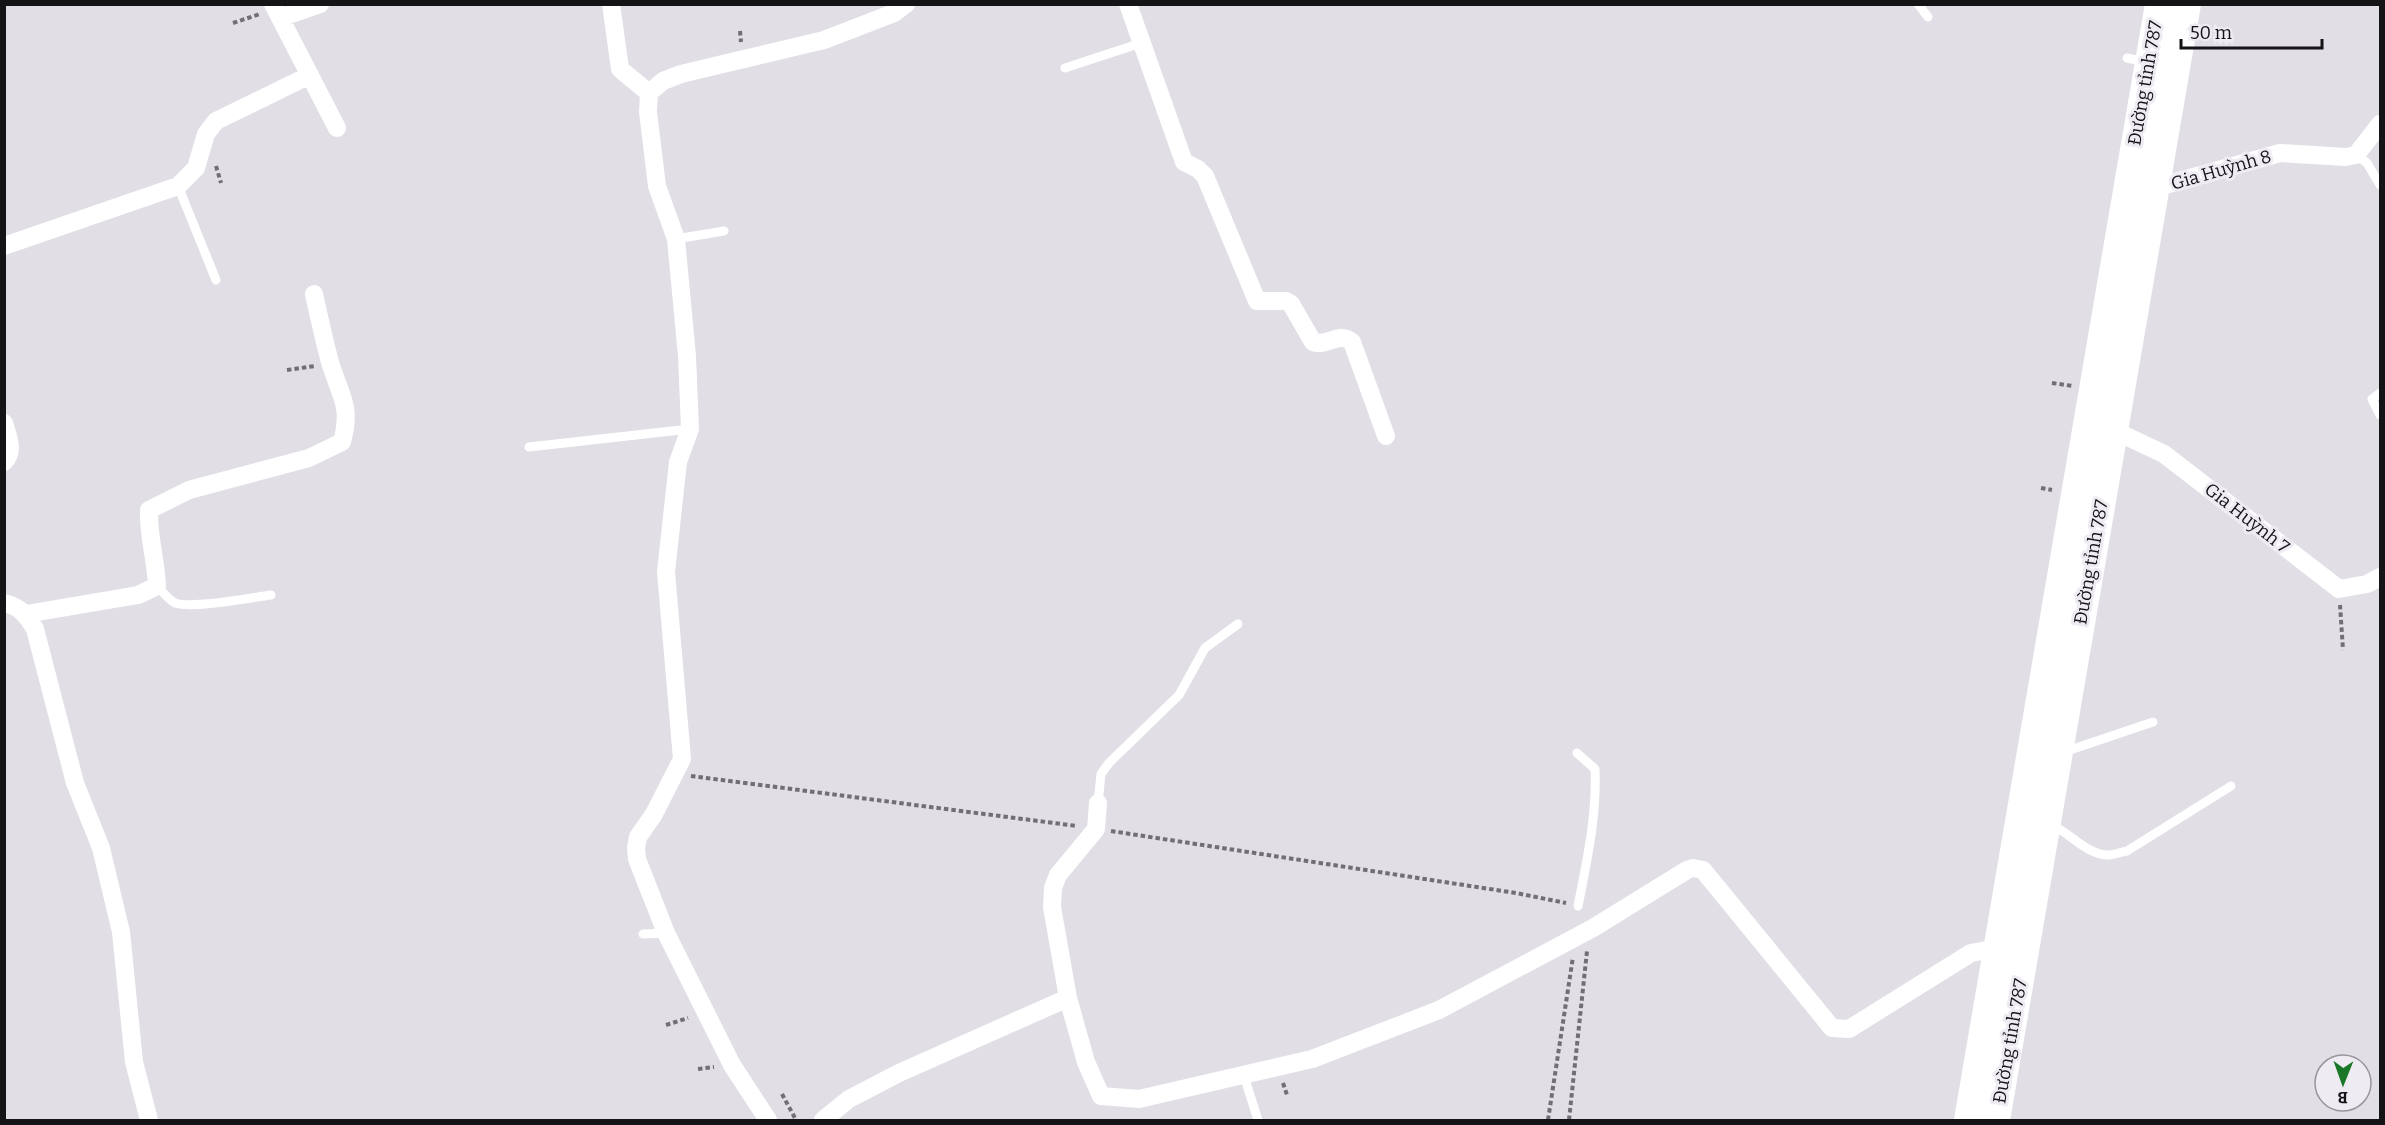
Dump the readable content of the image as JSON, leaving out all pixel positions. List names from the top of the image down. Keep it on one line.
{"streets":{"main road":["Đường tỉnh 787"],"street":["Gia Huỳnh 8","Gia Huỳnh 7"]},"crossings":[["Đường tỉnh 787","Gia Huỳnh 8"],["Đường tỉnh 787","Gia Huỳnh 7"]],"scale_bar":"50 m","north":"bottom"}
